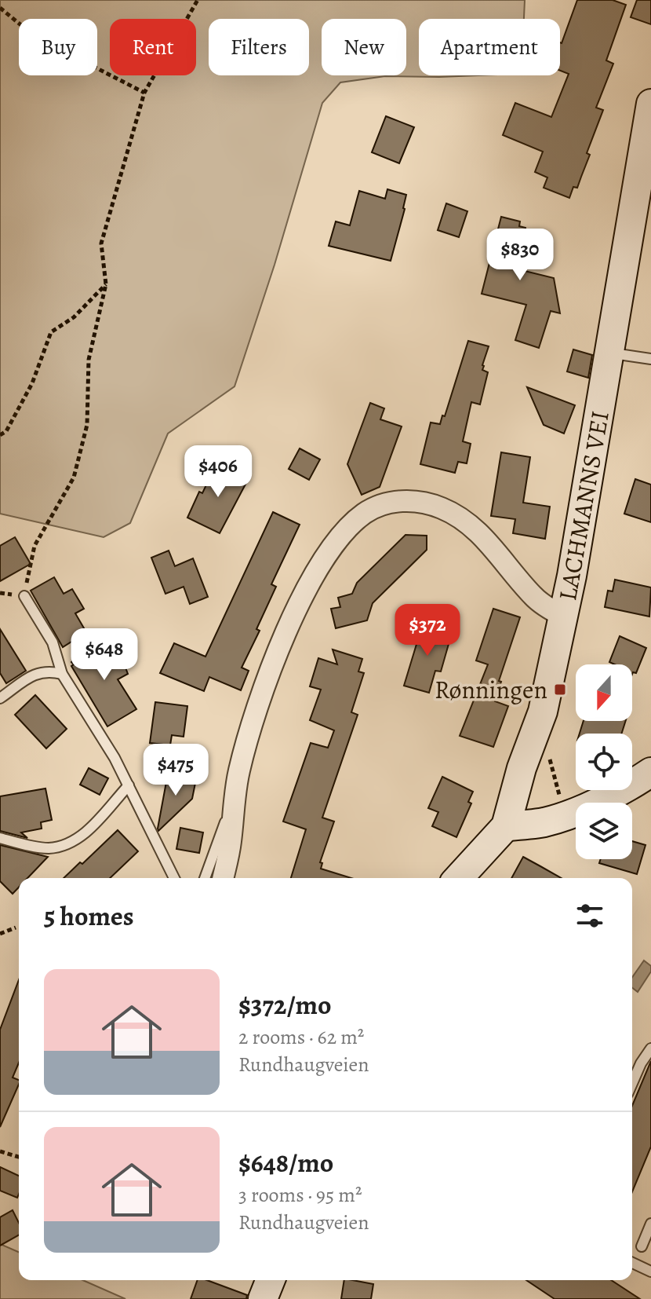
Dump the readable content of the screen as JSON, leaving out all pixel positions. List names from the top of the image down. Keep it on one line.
{"streets":{"street":["LACHMANNS VEI"]},"places":{"transit":["Rønningen"]},"north":"bottom","page":{"chip":["Buy","Rent","Filters","New","Apartment"],"price":["$830","$406","$372","$648","$475"],"heading":"5 homes","list":[{"name":"$372/mo","note":"2 rooms · 62 m² · Rundhaugveien"},{"name":"$648/mo","note":"3 rooms · 95 m² · Rundhaugveien"}]}}
